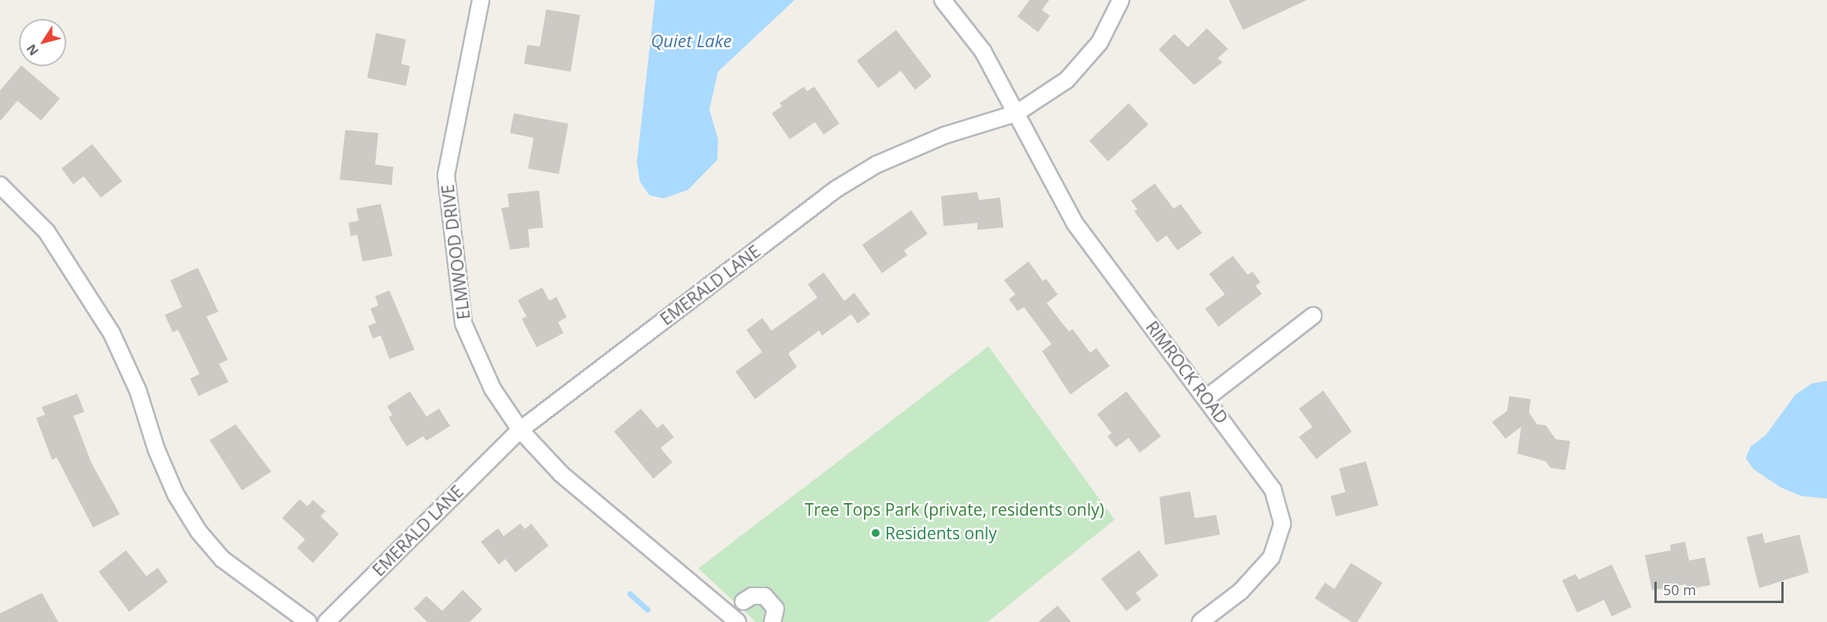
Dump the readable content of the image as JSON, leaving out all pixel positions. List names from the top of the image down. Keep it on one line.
{"streets":{"street":["ELMWOOD DRIVE","EMERALD LANE","RIMROCK ROAD"]},"crossings":[["ELMWOOD DRIVE","EMERALD LANE"],["EMERALD LANE","RIMROCK ROAD"]],"water":["Quiet Lake"],"parks":["Tree Tops Park (private, residents only)"],"places":["Residents only"],"scale_bar":"50 m","north":"bottom left"}
